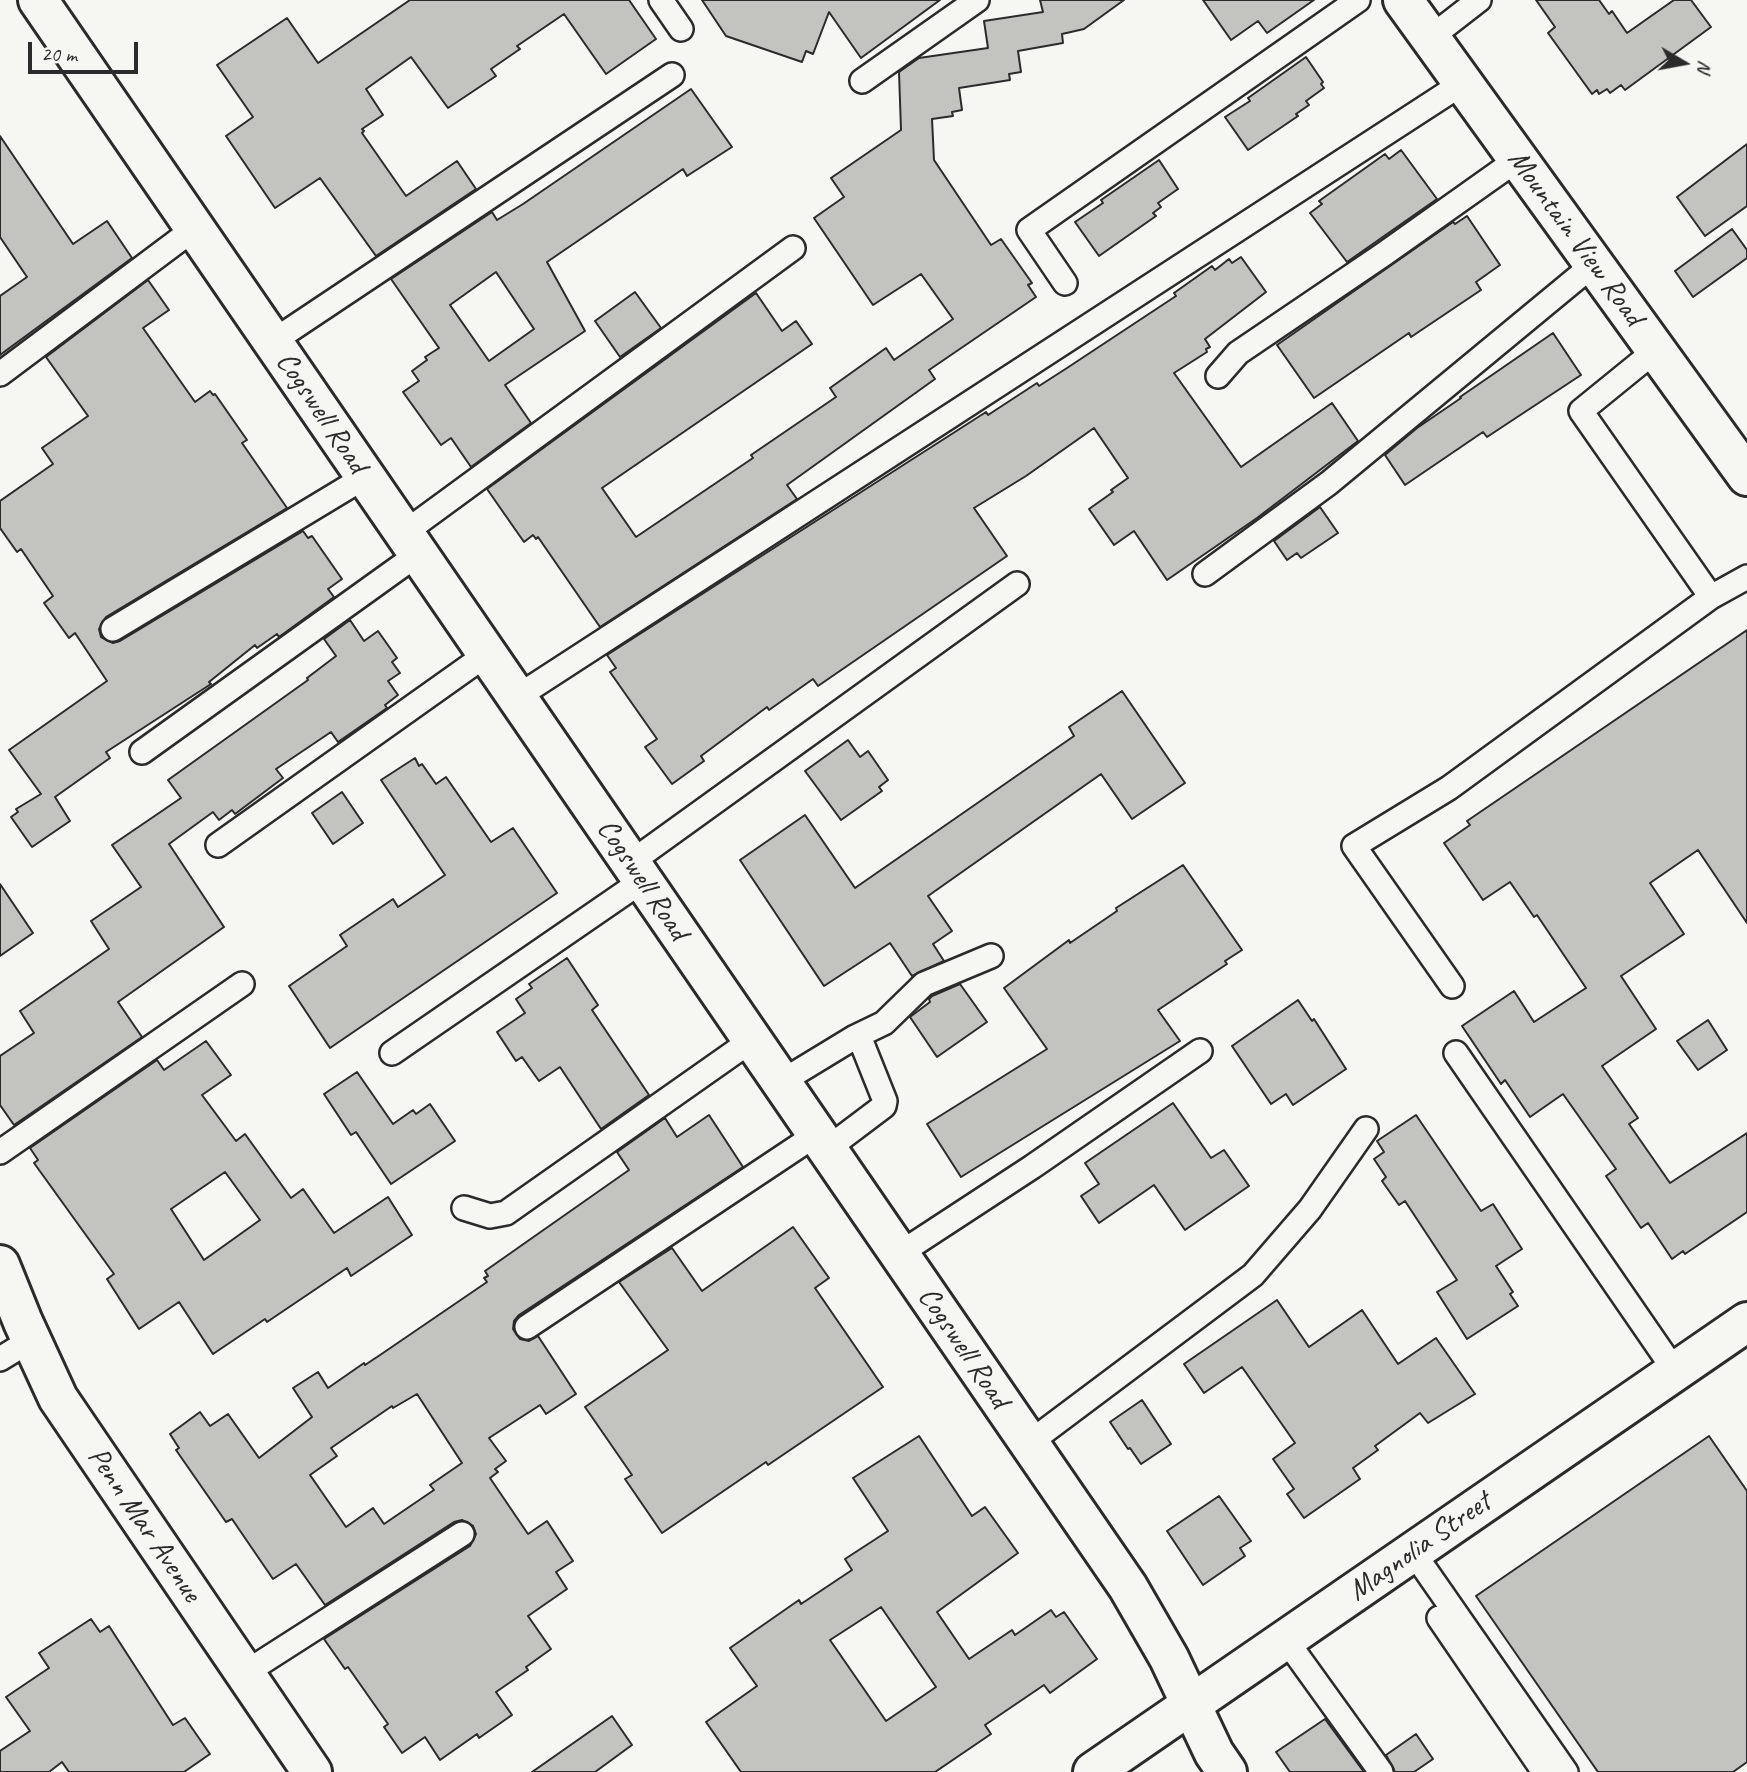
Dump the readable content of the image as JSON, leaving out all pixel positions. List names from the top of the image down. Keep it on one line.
{"streets":{"street":["Mountain View Road","Cogswell Road","Penn Mar Avenue","Magnolia Street"]},"crossings":[["Cogswell Road","Magnolia Street"]],"scale_bar":"20 m","north":"right"}
